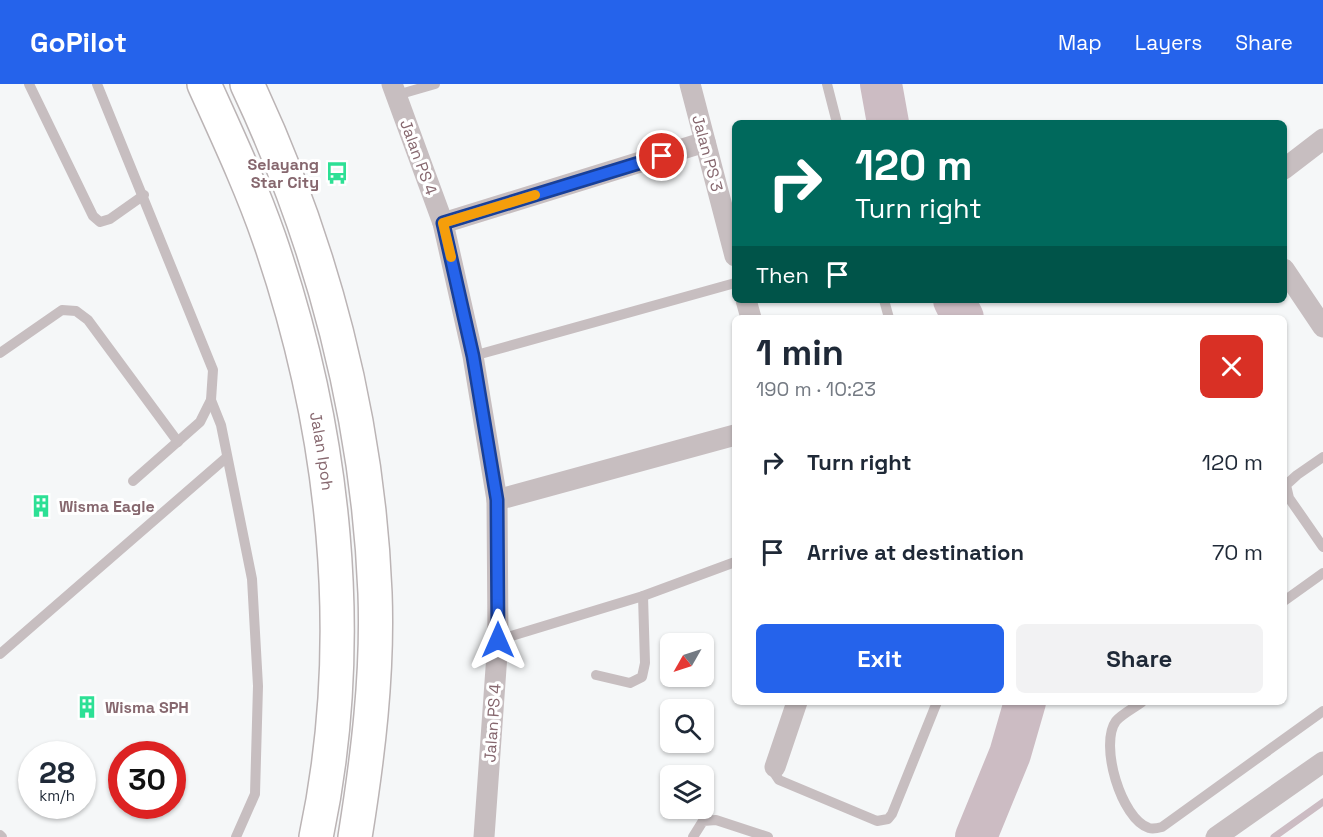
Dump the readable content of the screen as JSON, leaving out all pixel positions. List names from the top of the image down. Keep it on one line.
{"streets":{"highway":["Jalan Ipoh"],"street":["Jalan PS 3","Jalan PS 4"]},"places":{"bus stop":["Selayang Star City"],"building":["Wisma Eagle","Wisma SPH"]},"north":"bottom left","page":{"header":"GoPilot","nav":["Map","Layers","Share"],"turn":["120 m","Turn right"],"then":"Then","heading":["1 min","190 m · 10:23"],"list":[{"name":"Turn right","value":"120 m"},{"name":"Arrive at destination","value":"70 m"}],"buttons":["Exit","Share"],"speed":"28 km/h","limit":"30"}}
